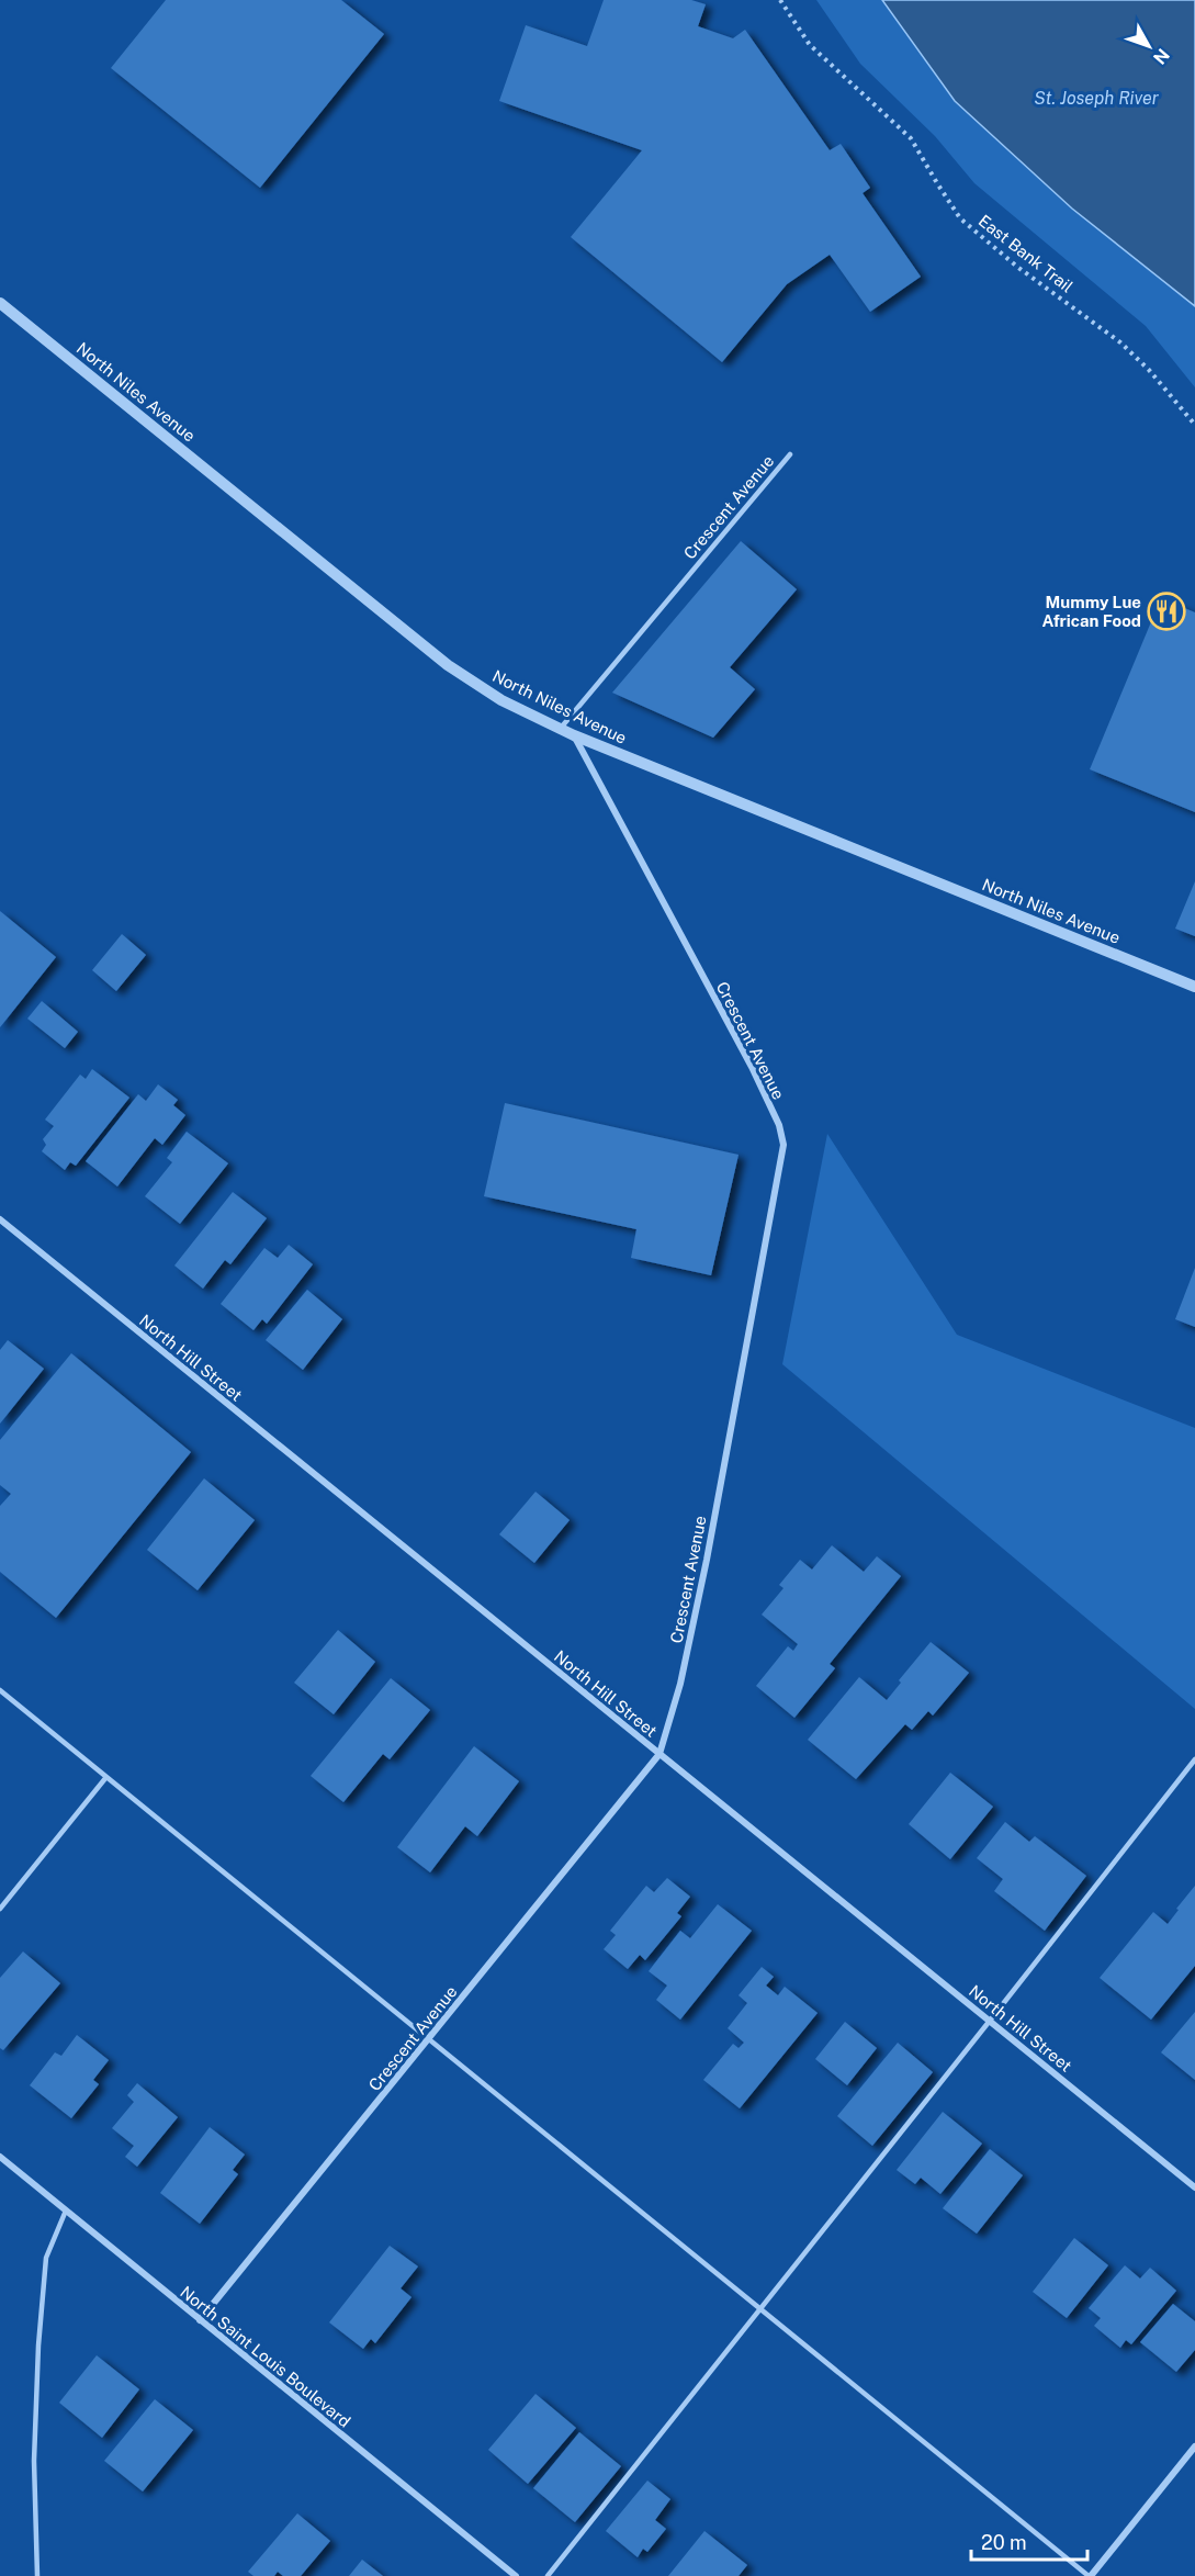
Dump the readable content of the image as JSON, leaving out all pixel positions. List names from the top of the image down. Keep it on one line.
{"streets":{"street":["North Niles Avenue","Crescent Avenue","North Hill Street","North Saint Louis Boulevard"],"path":["East Bank Trail"]},"crossings":[["North Niles Avenue","Crescent Avenue"],["Crescent Avenue","North Hill Street"],["Crescent Avenue","North Saint Louis Boulevard"]],"water":["St. Joseph River"],"places":{"restaurant":["Mummy Lue African Food"]},"scale_bar":"20 m","north":"bottom right"}
